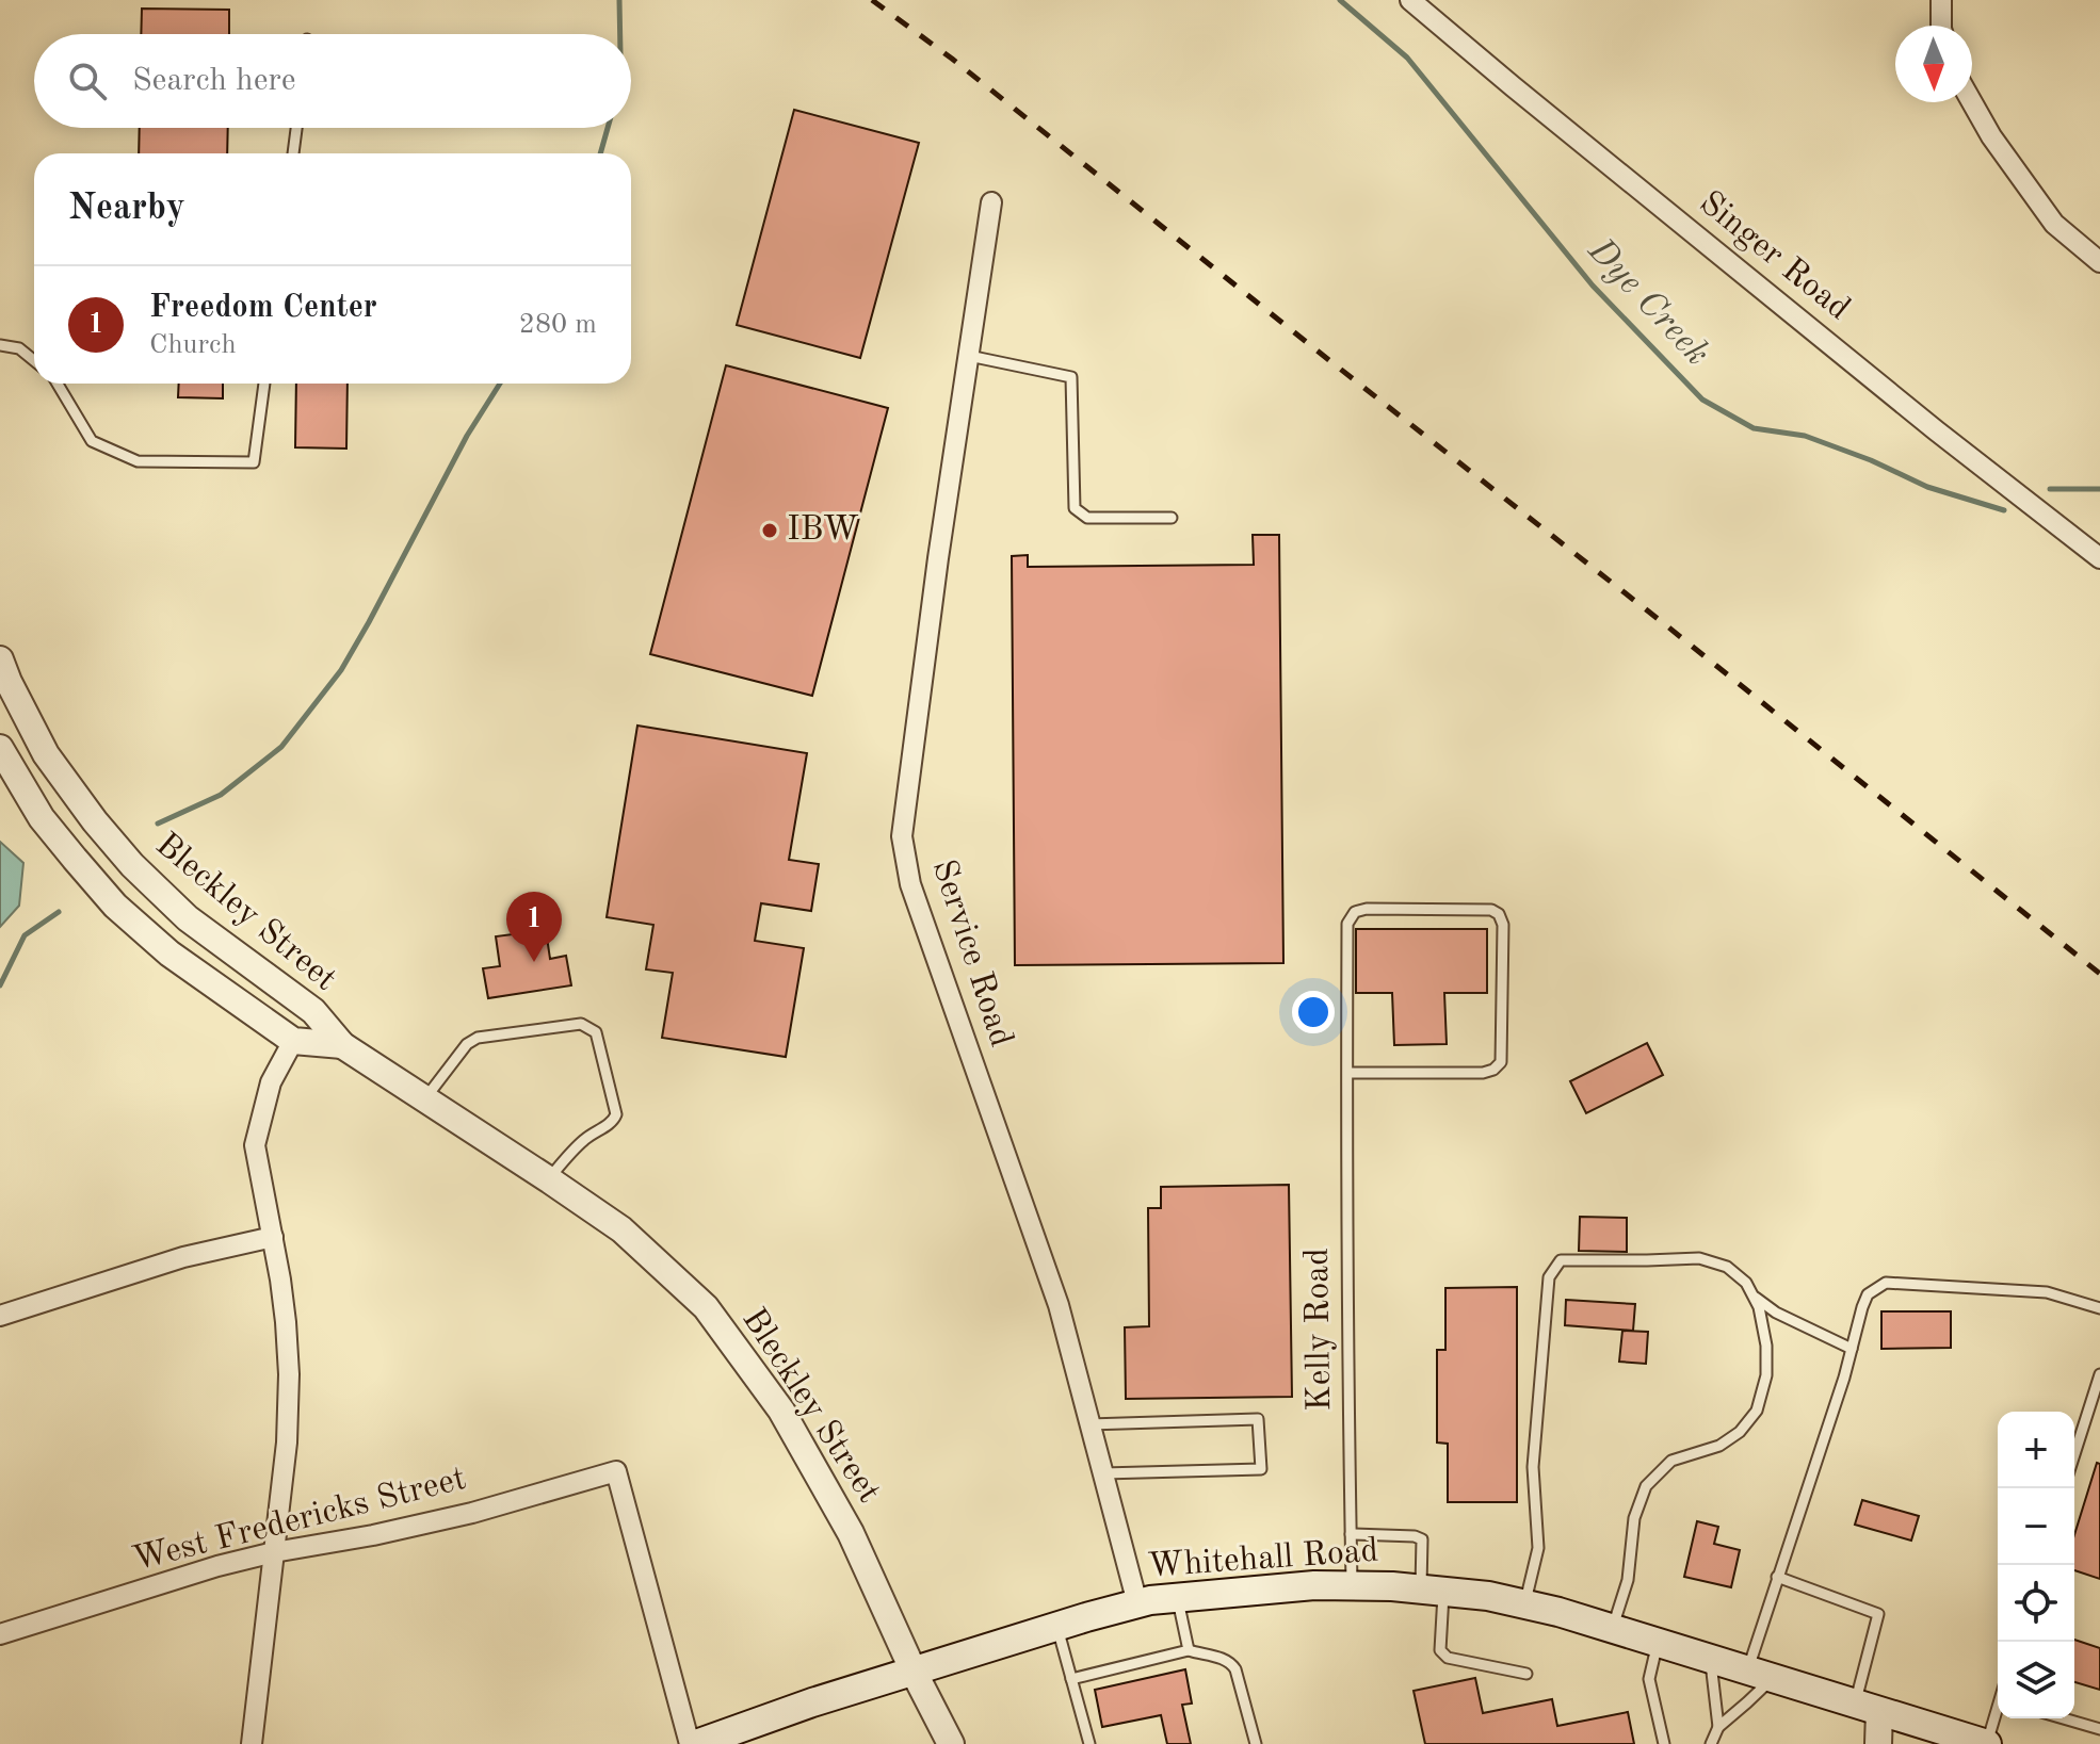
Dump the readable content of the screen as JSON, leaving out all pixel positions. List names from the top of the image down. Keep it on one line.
{"streets":{"main road":["Whitehall Road"],"street":["Singer Road","Bleckley Street","Service Road","West Fredericks Street"],"lane":["Kelly Road"]},"crossings":[["Bleckley Street","Whitehall Road"],["Service Road","Whitehall Road"],["Kelly Road","Whitehall Road"],["West Fredericks Street","Whitehall Road"]],"water":["Dye Creek"],"places":["IBW"],"north":"bottom","page":{"search":"Search here","heading":"Nearby","list":[{"mark":"1","name":"Freedom Center","note":"Church","value":"280 m"}],"pins":"1","map_buttons":["+","−"]}}
